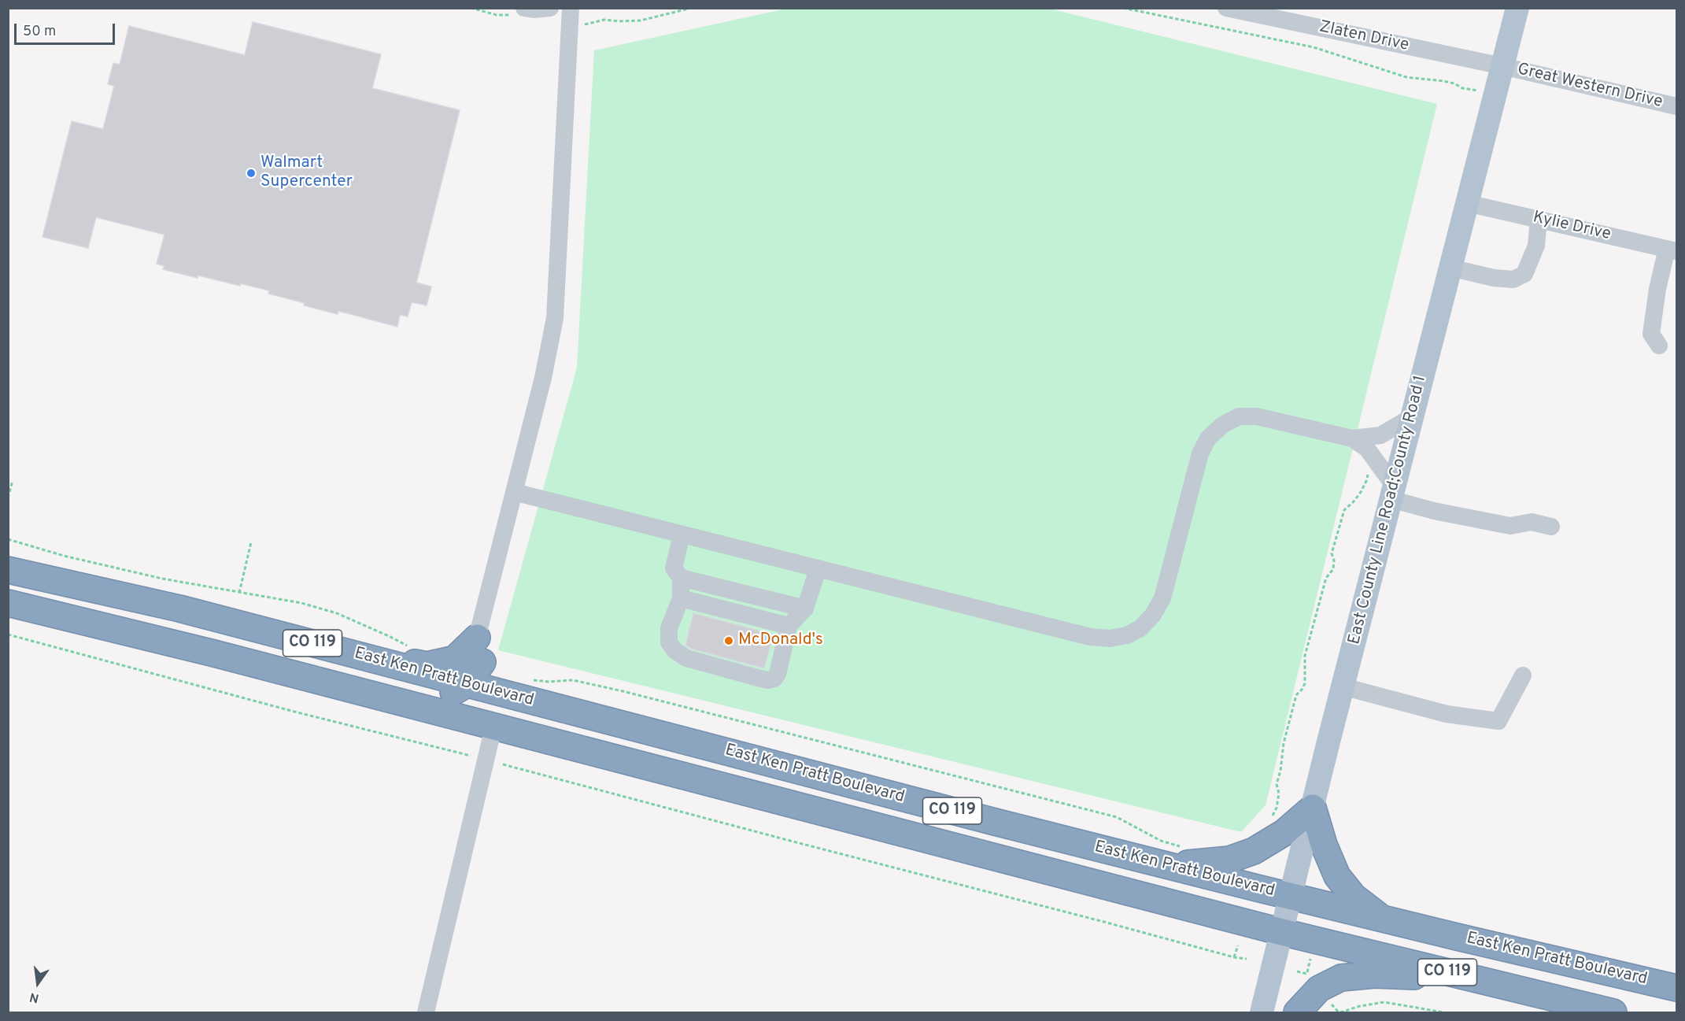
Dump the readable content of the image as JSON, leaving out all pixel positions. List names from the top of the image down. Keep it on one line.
{"streets":{"highway":["CO 119","East Ken Pratt Boulevard"],"main road":["East County Line Road;County Road 1"],"street":["Zlaten Drive","Great Western Drive","Kylie Drive"]},"crossings":[["Zlaten Drive","Great Western Drive"],["Zlaten Drive","East County Line Road;County Road 1"],["Great Western Drive","East County Line Road;County Road 1"],["Kylie Drive","East County Line Road;County Road 1"],["East County Line Road;County Road 1","East Ken Pratt Boulevard"]],"places":["Walmart Supercenter","McDonald's"],"scale_bar":"50 m","north":"bottom"}
